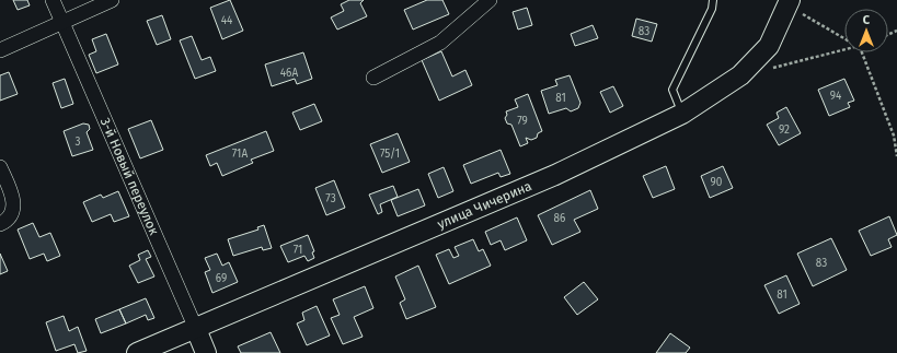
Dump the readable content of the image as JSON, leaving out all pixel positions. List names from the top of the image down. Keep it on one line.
{"streets":{"street":["3-й Новый переулок","улица Чичерина"]},"crossings":[["3-й Новый переулок","улица Чичерина"]],"house_numbers":["44","83","46А","94","81","79","92","3","71А","75/1","90","73","86","71","83","69","81"],"north":"top"}
